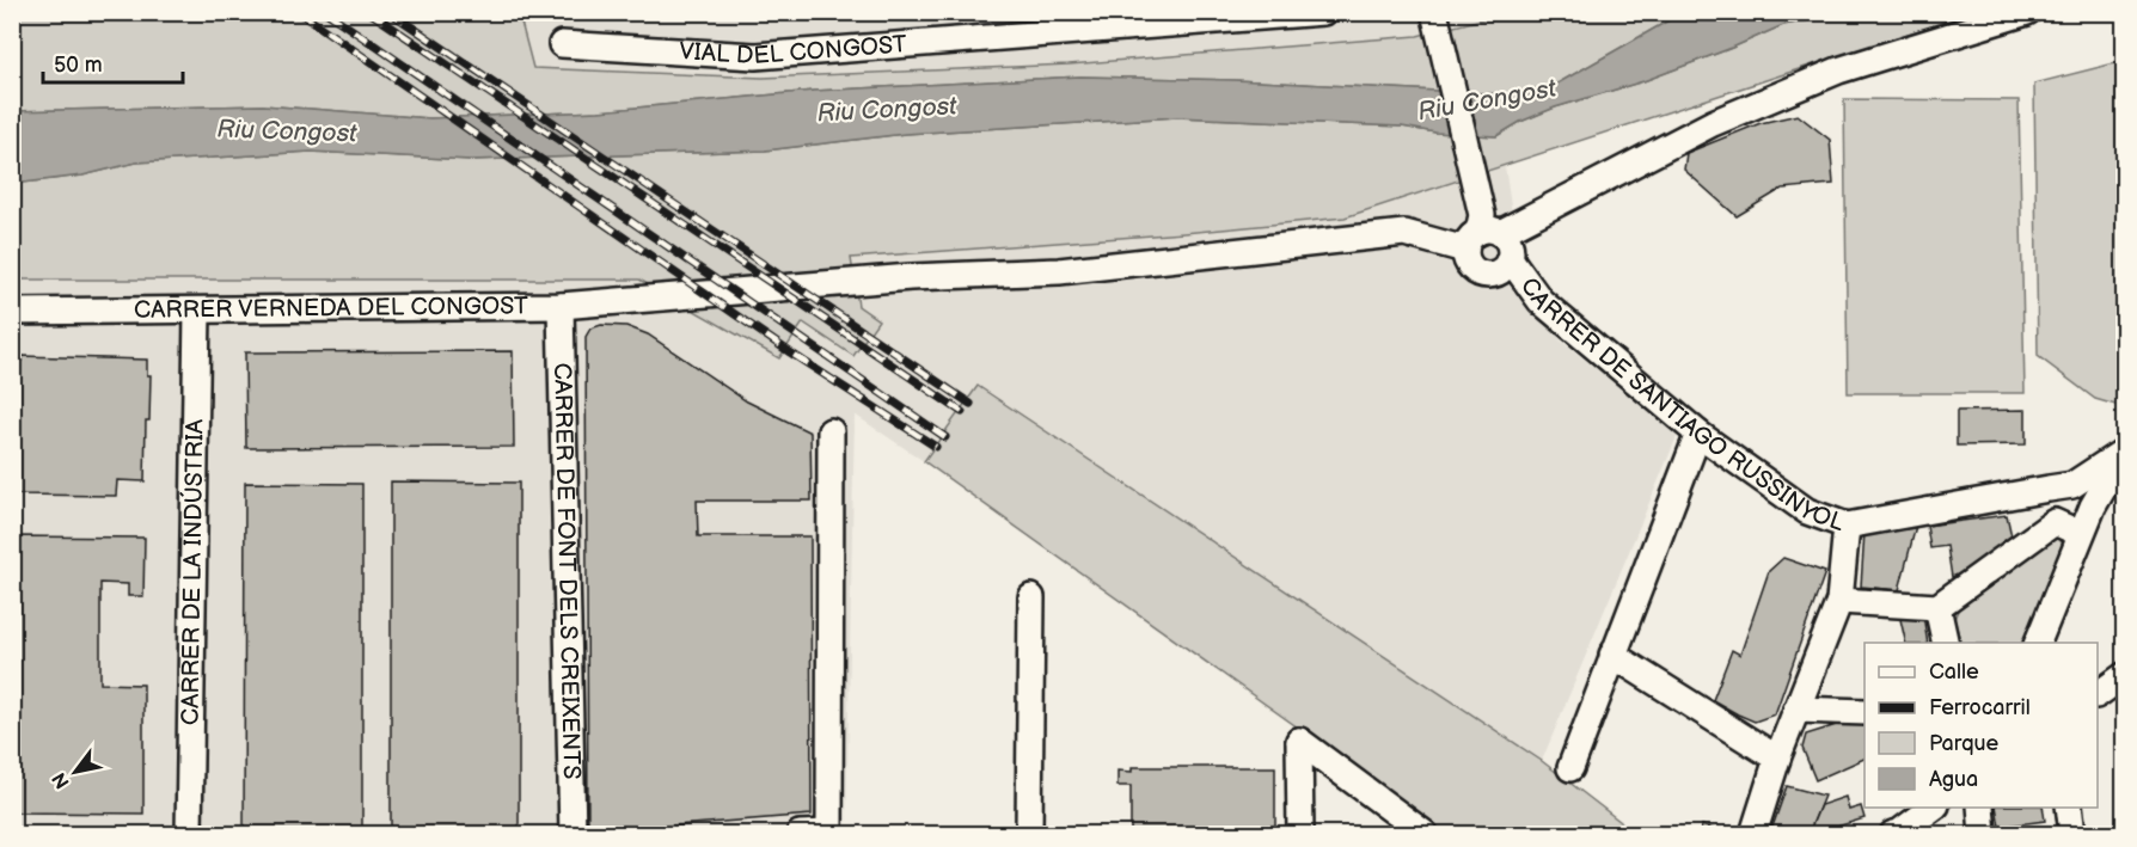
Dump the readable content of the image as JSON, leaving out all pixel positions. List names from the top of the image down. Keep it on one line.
{"streets":{"street":["VIAL DEL CONGOST","CARRER VERNEDA DEL CONGOST","CARRER DE SANTIAGO RUSSINYOL","CARRER DE FONT DELS CREIXENTS","CARRER DE LA INDÚSTRIA"]},"crossings":[["CARRER VERNEDA DEL CONGOST","CARRER DE SANTIAGO RUSSINYOL"],["CARRER VERNEDA DEL CONGOST","CARRER DE FONT DELS CREIXENTS"],["CARRER VERNEDA DEL CONGOST","CARRER DE LA INDÚSTRIA"]],"water":["Riu Congost"],"legend":["Calle","Ferrocarril","Parque","Agua"],"scale_bar":"50 m","north":"bottom left"}
